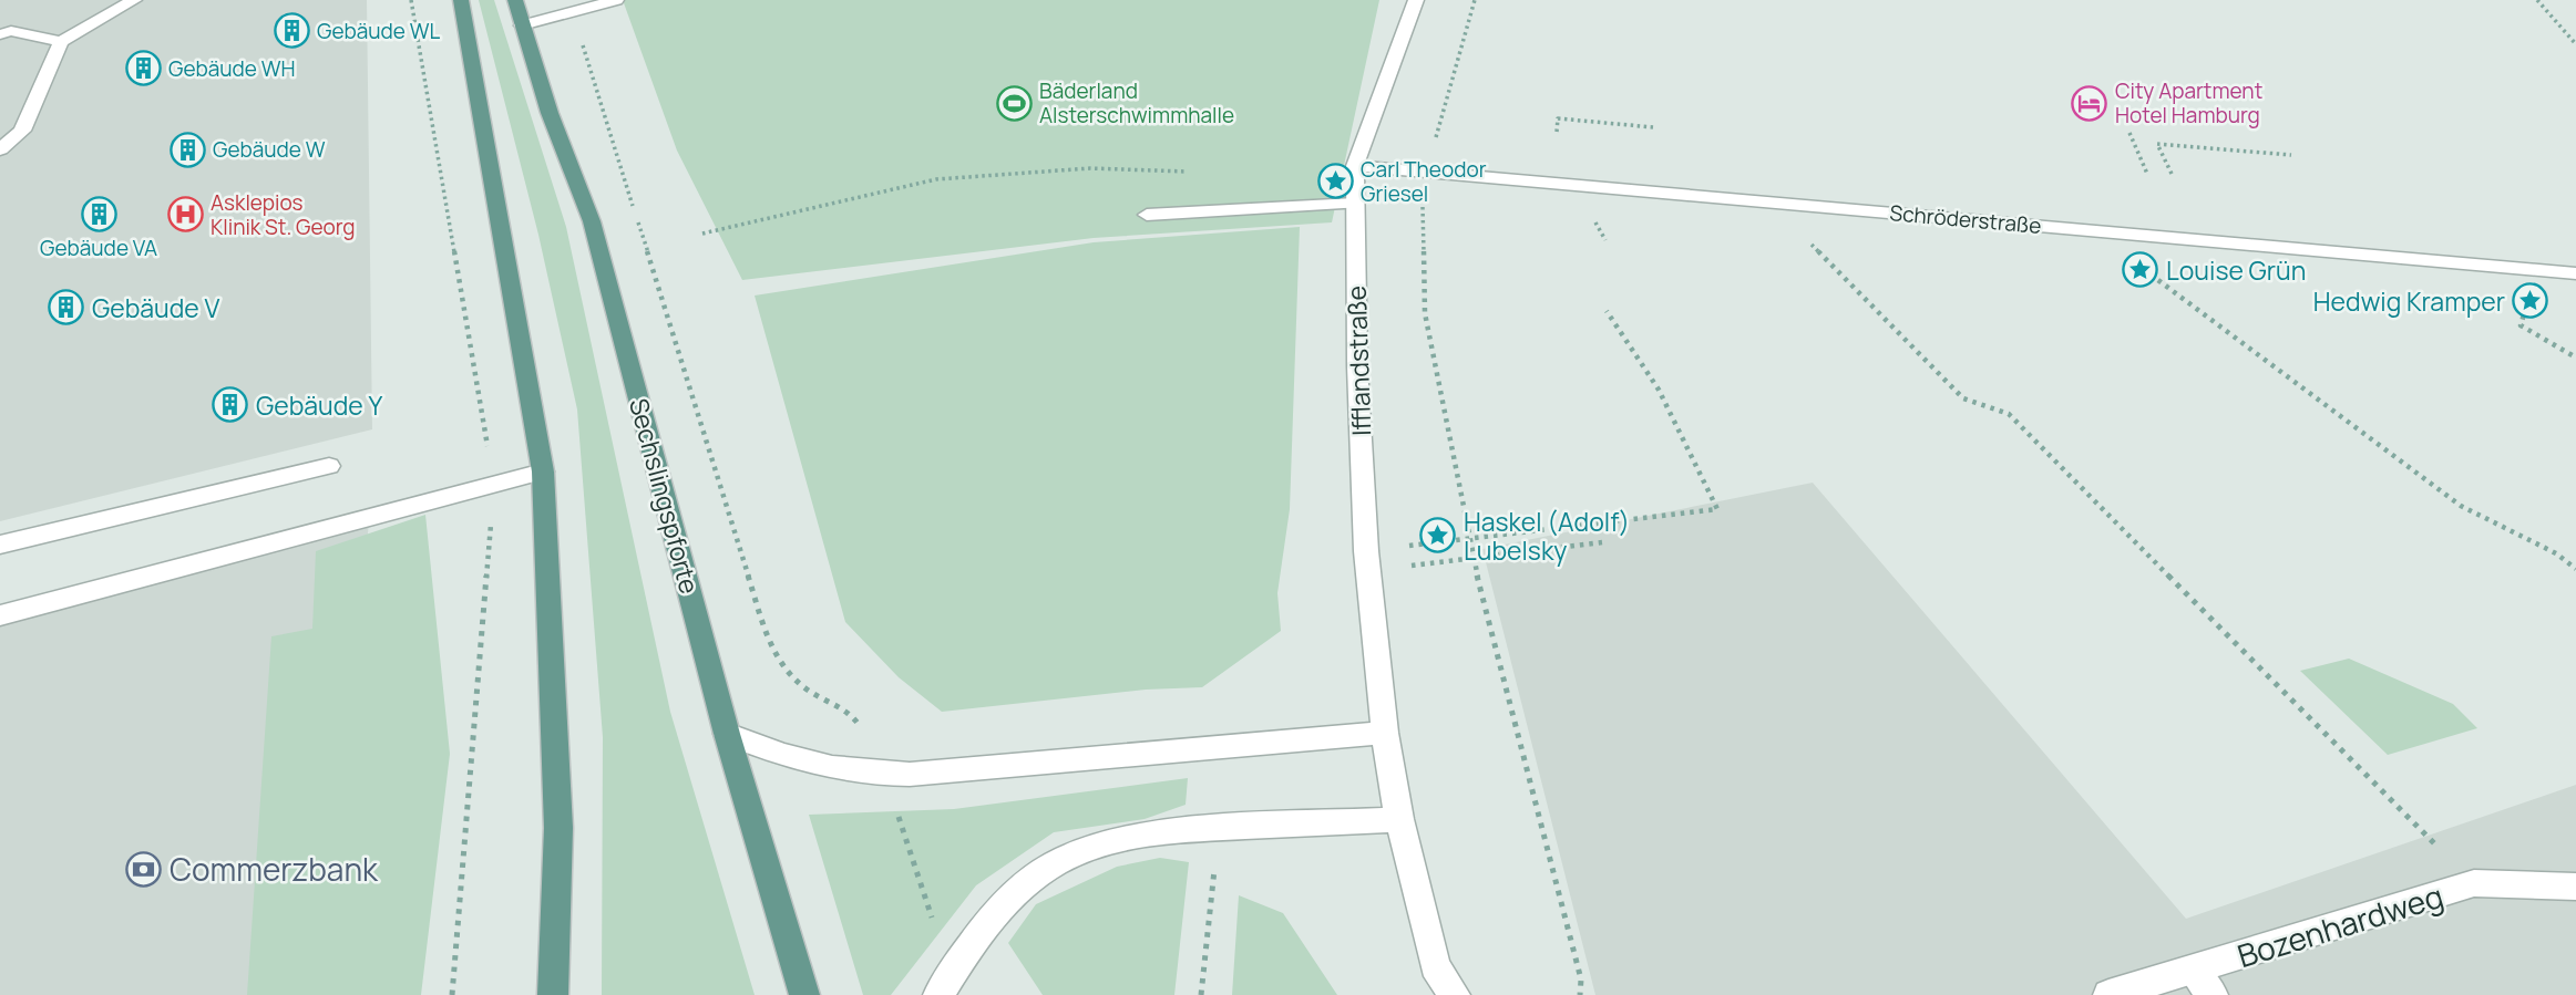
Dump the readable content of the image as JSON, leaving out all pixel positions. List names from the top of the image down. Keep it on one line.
{"streets":{"main road":["Sechslingspforte"],"street":["Schröderstraße","Ifflandstraße","Bozenhardweg"]},"crossings":[["Schröderstraße","Ifflandstraße"]],"places":{"building":["Gebäude WL","Gebäude WH","Gebäude W","Gebäude VA","Gebäude V","Gebäude Y"],"sports":["Bäderland Alsterschwimmhalle"],"hotel":["City Apartment Hotel Hamburg"],"place":["Carl Theodor Griesel","Louise Grün","Hedwig Kramper","Haskel (Adolf) Lubelsky"],"hospital":["Asklepios Klinik St. Georg"],"bank":["Commerzbank"]}}
